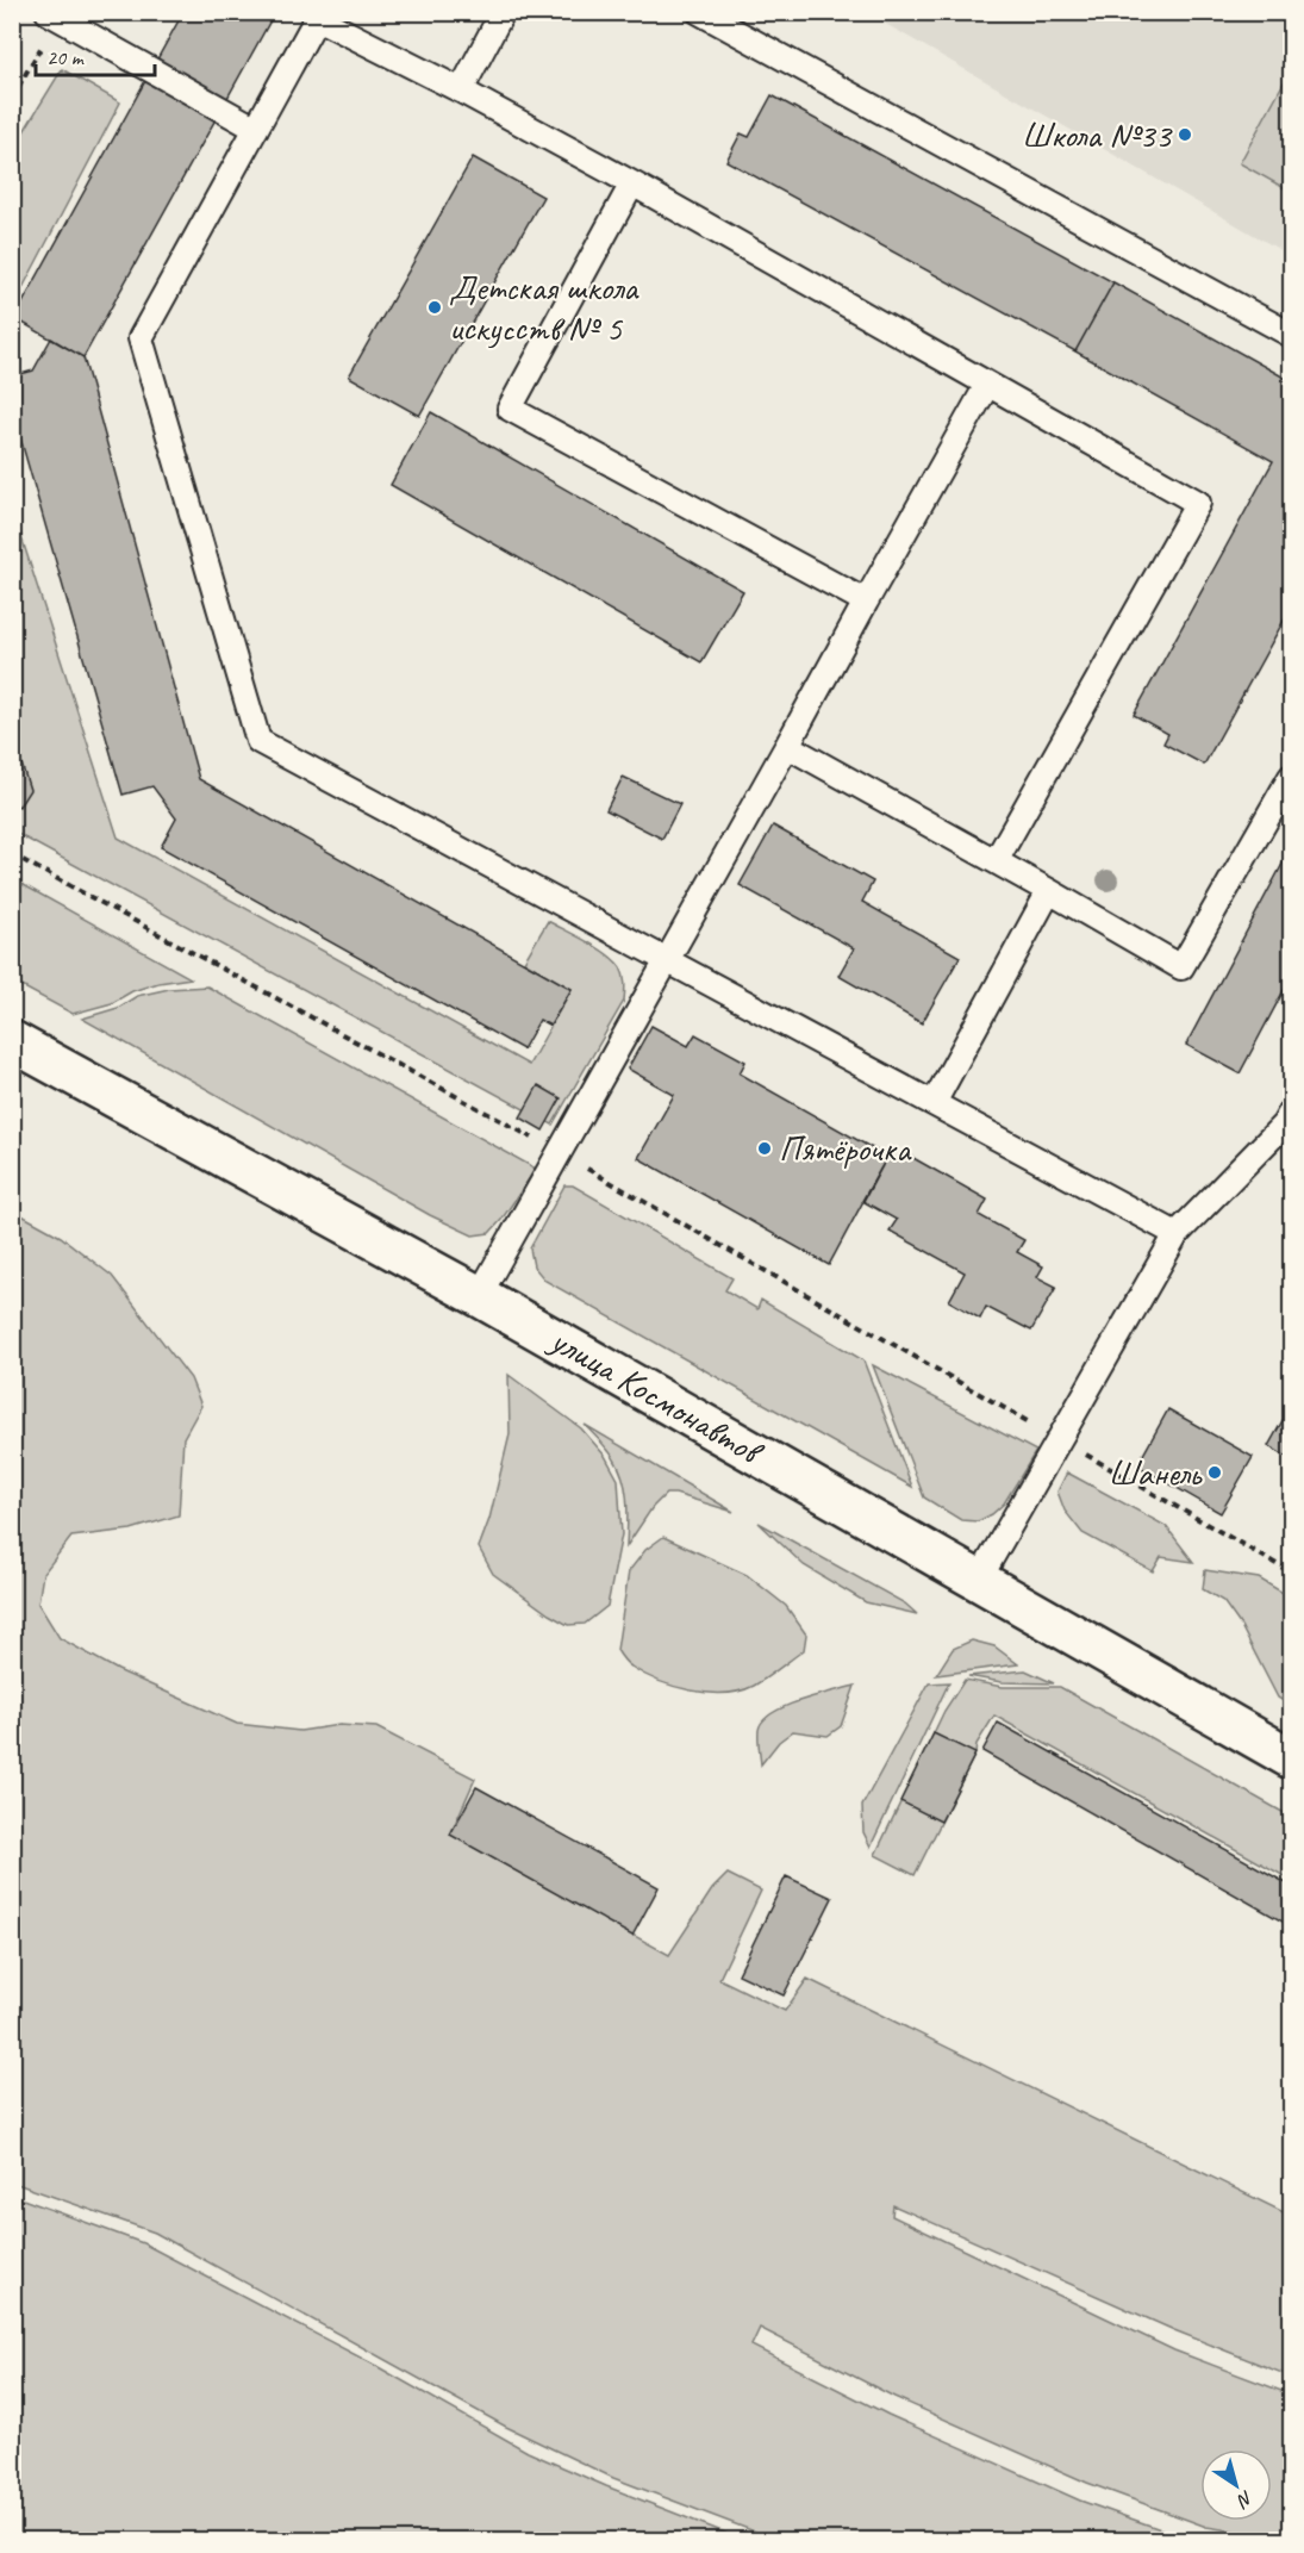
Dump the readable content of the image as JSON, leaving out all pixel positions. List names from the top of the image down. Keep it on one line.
{"streets":{"main road":["улица Космонавтов"]},"places":["Школа №33","Детская школа искусств № 5","Пятёрочка","Шанель"],"scale_bar":"20 m","north":"bottom right"}
